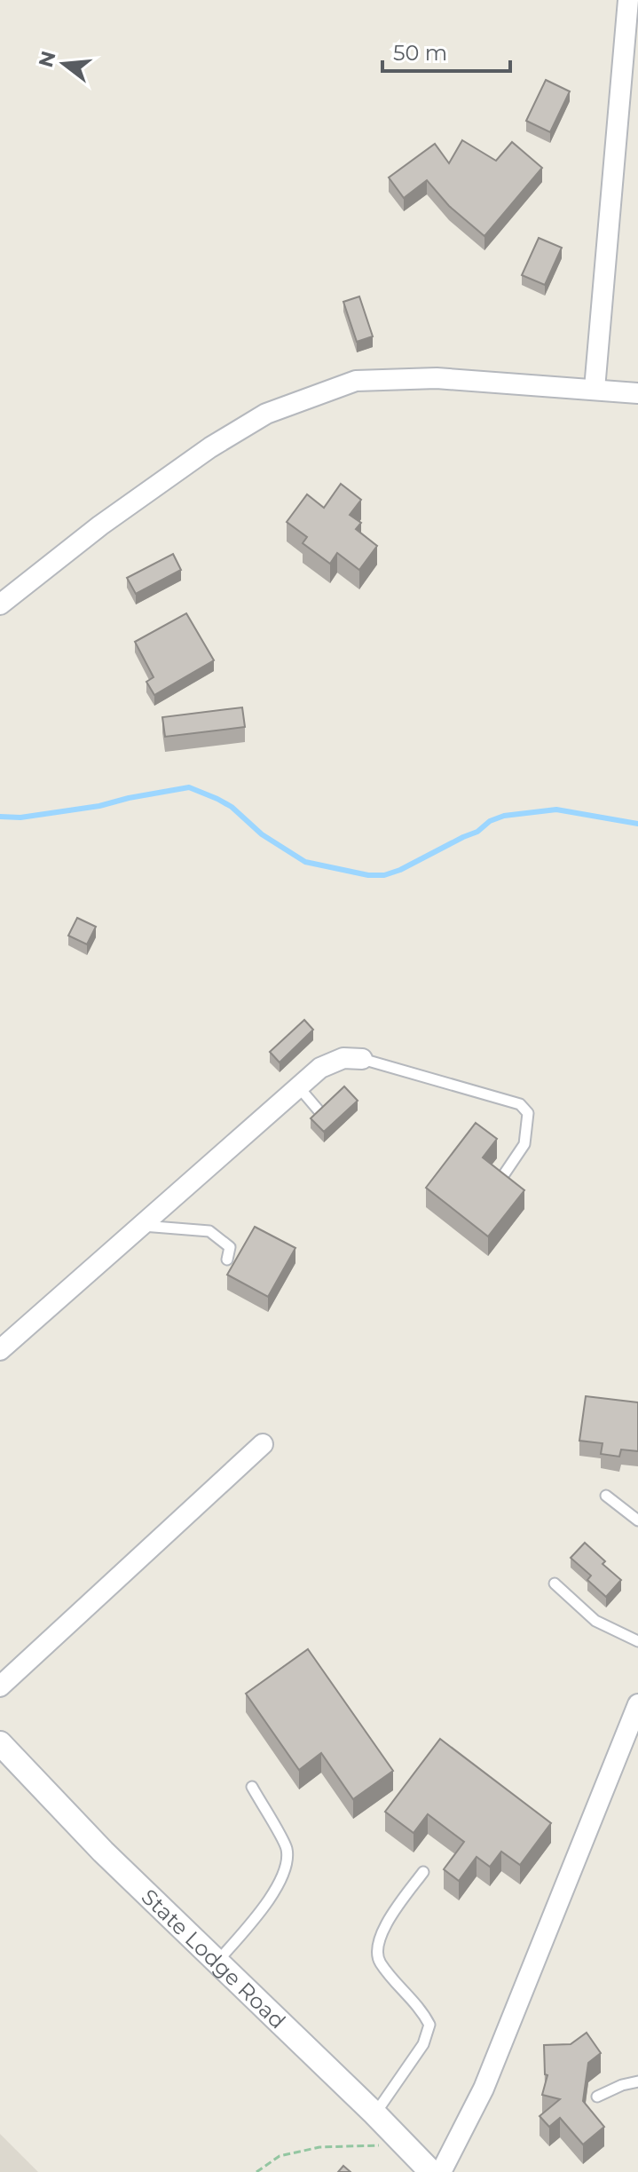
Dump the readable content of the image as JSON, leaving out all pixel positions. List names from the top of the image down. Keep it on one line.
{"streets":{"street":["State Lodge Road"]},"scale_bar":"50 m","north":"left"}
